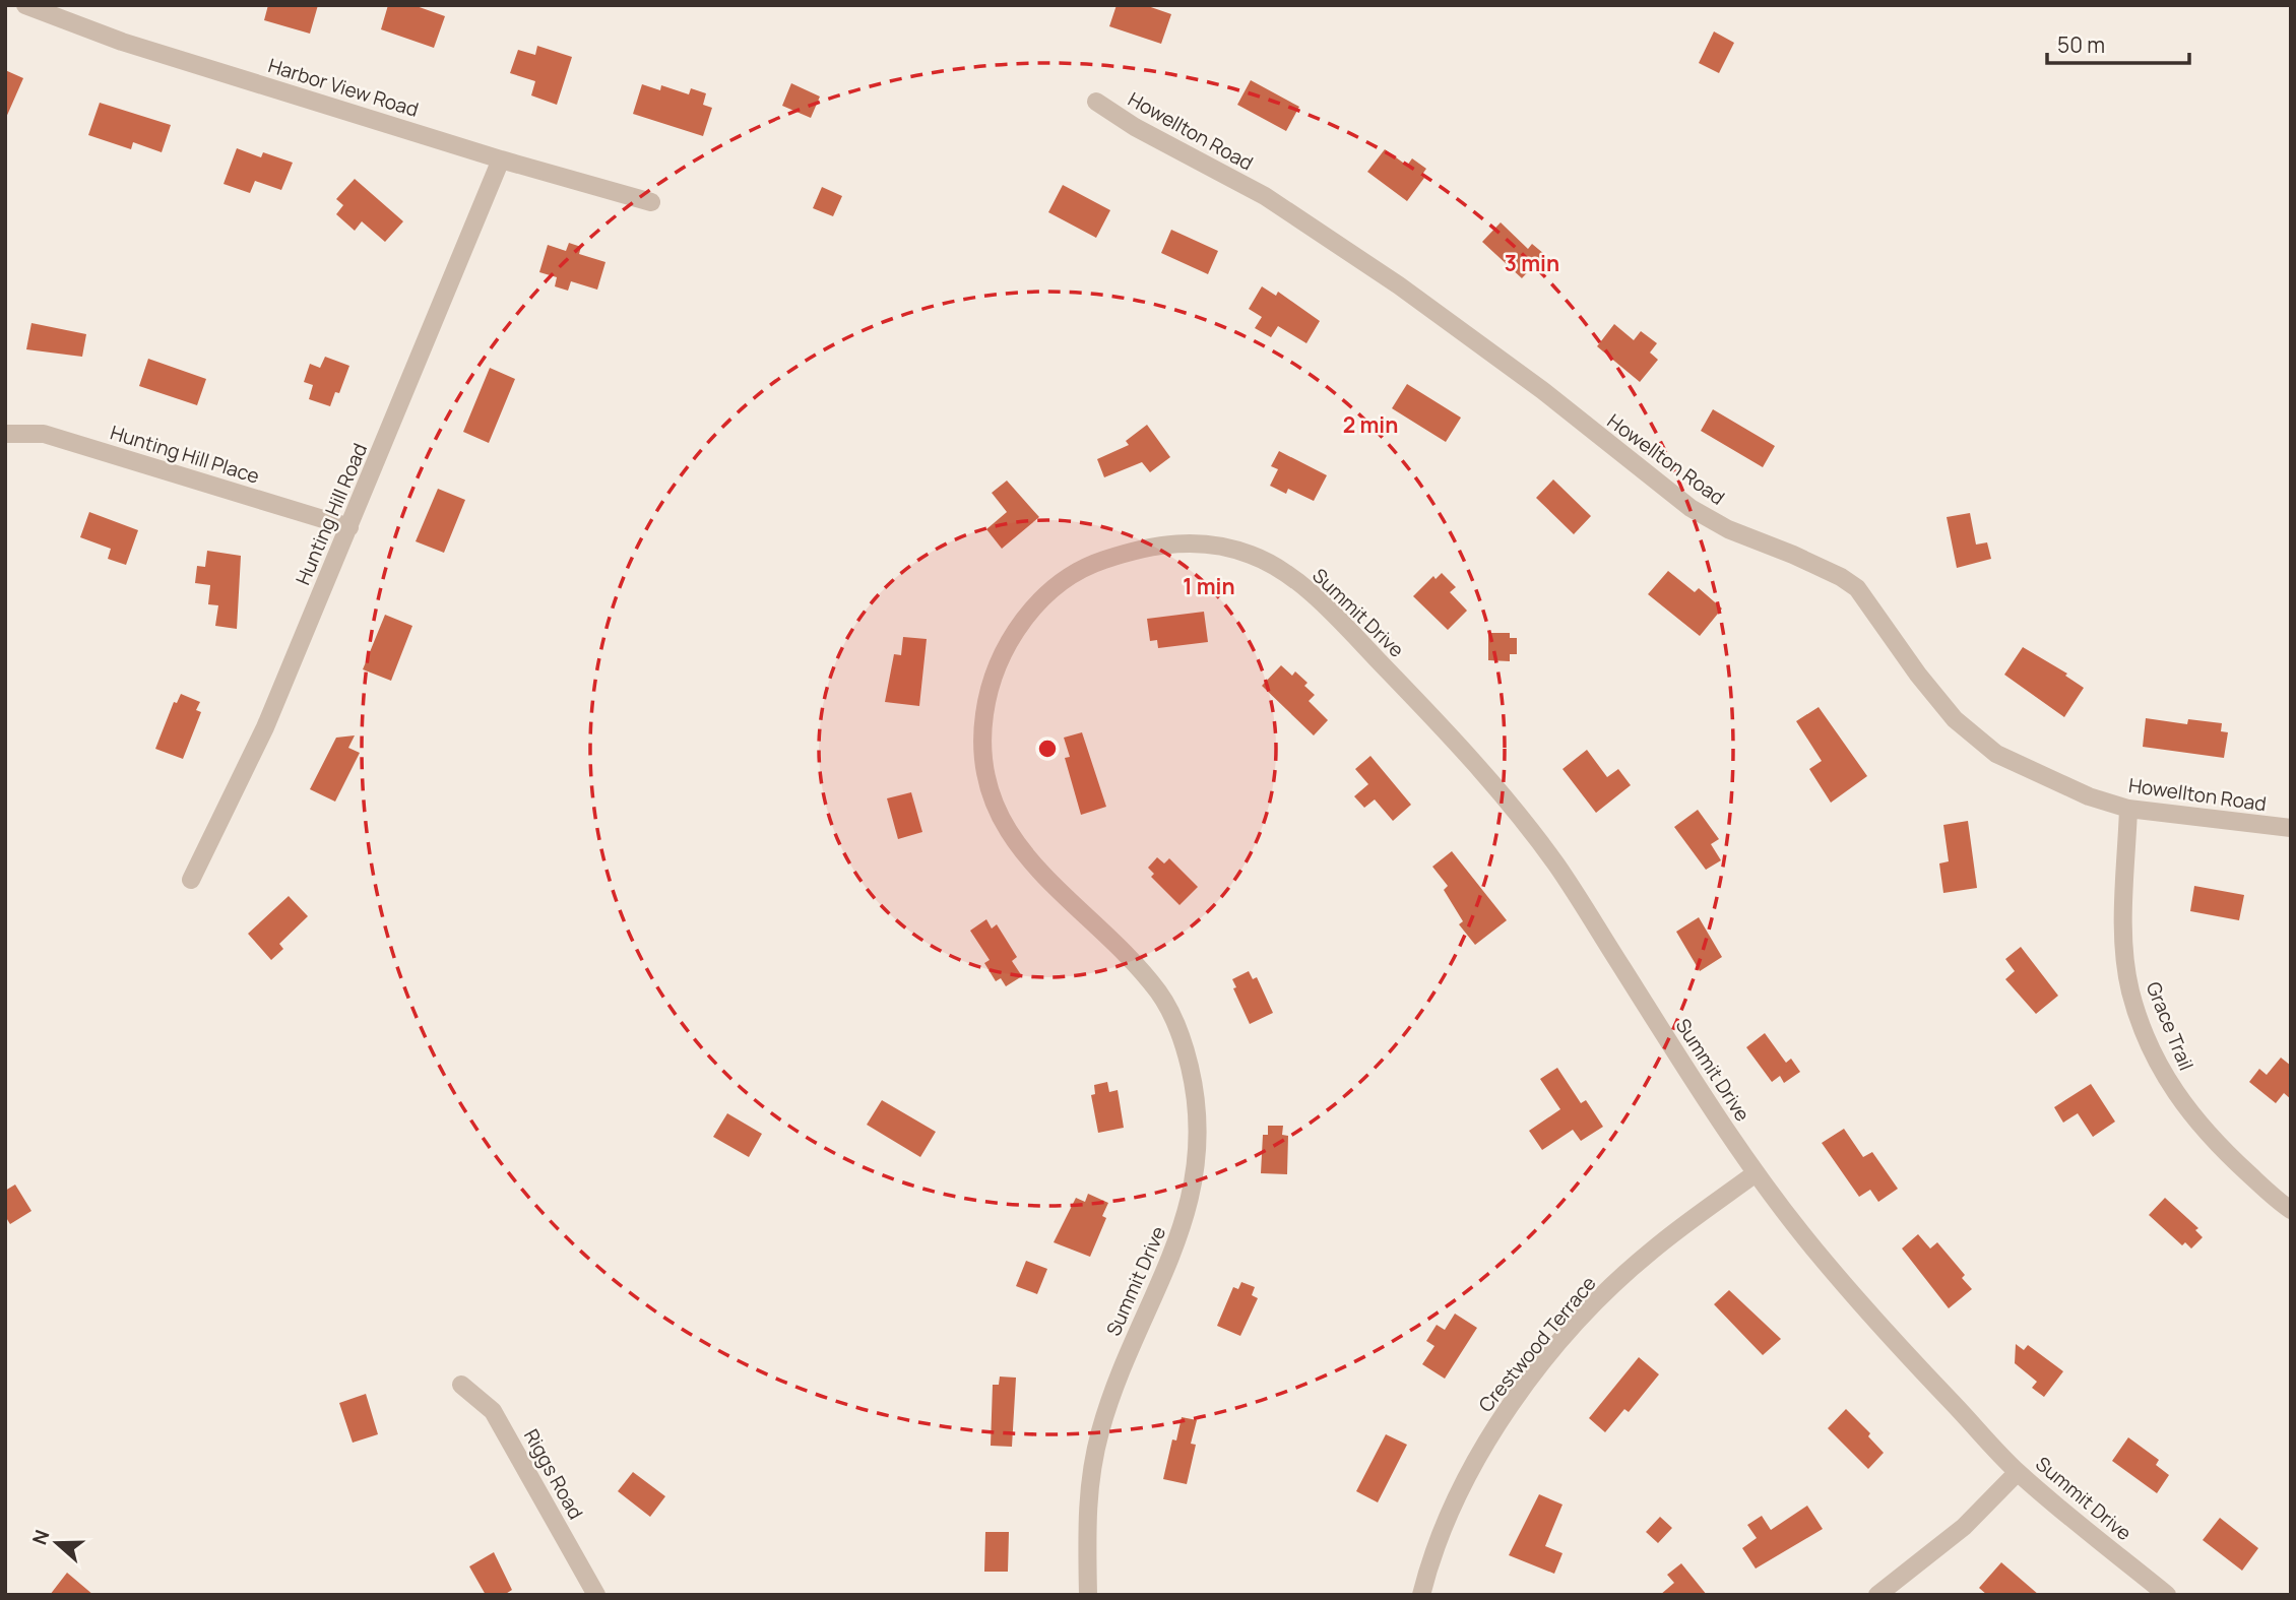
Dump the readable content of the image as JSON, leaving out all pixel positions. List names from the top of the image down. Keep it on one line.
{"streets":{"street":["Harbor View Road","Howellton Road","Hunting Hill Place","Hunting Hill Road","Summit Drive","Grace Trail","Crestwood Terrace","Riggs Road"]},"crossings":[["Harbor View Road","Hunting Hill Road"],["Howellton Road","Grace Trail"],["Hunting Hill Place","Hunting Hill Road"],["Summit Drive","Crestwood Terrace"]],"scale_bar":"50 m","north":"left","rings":["3 min","2 min","1 min"]}
